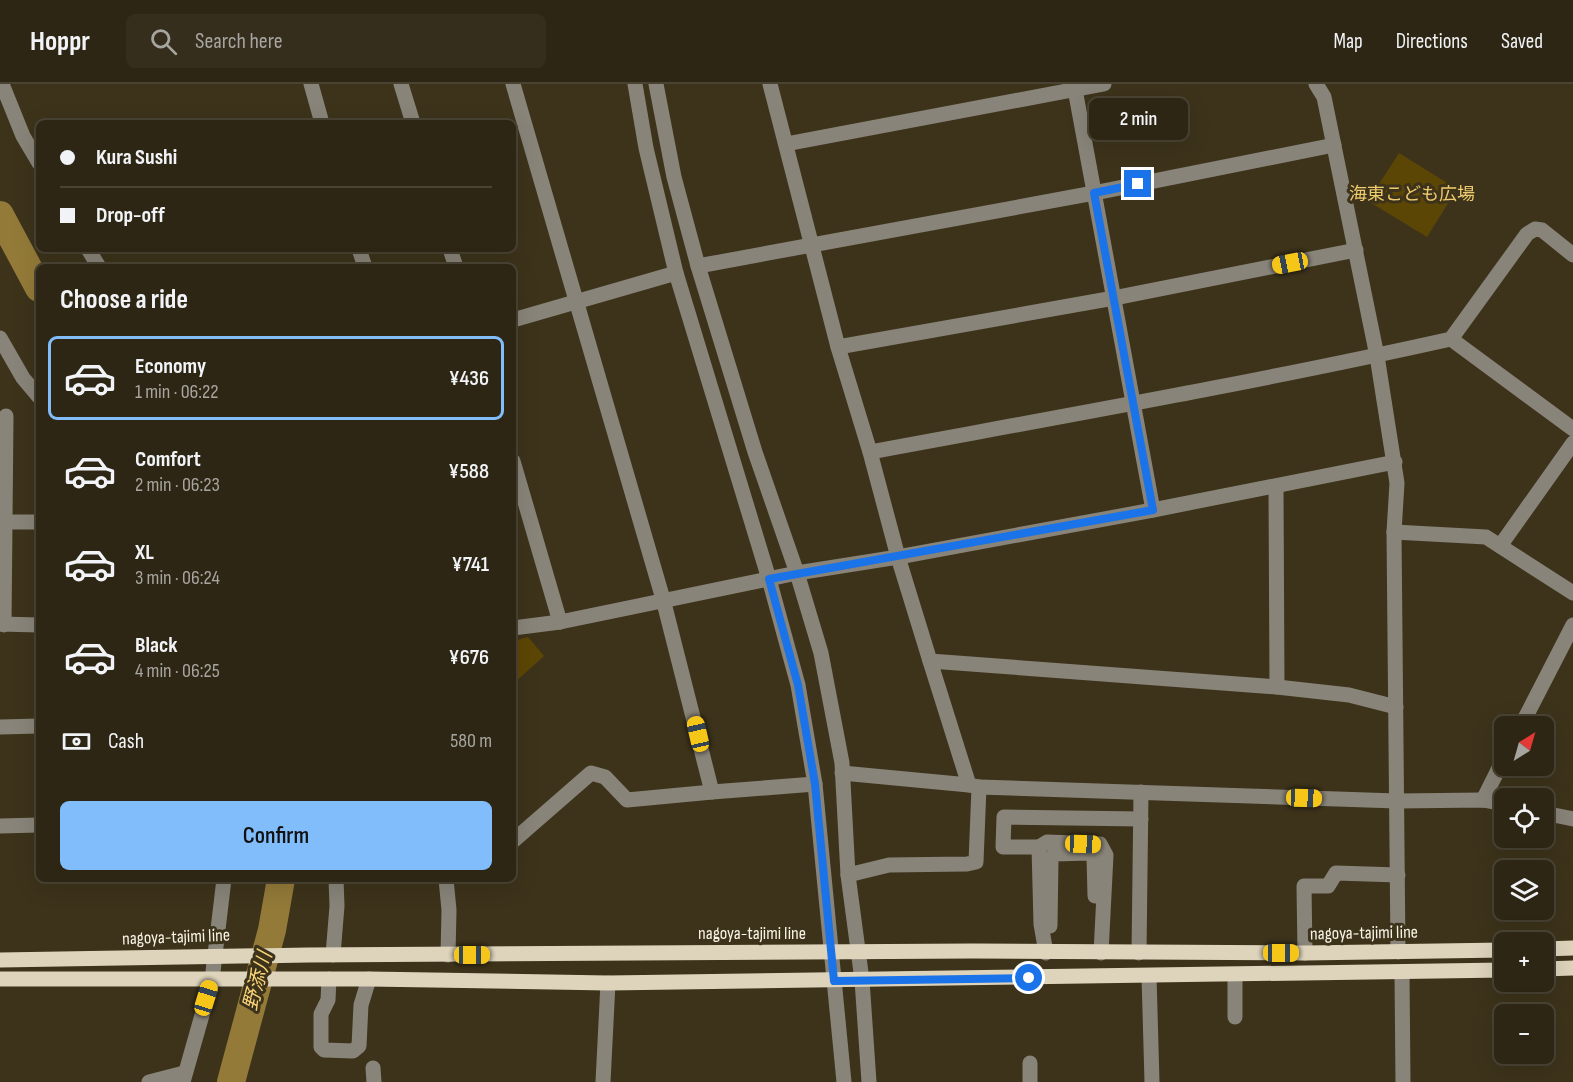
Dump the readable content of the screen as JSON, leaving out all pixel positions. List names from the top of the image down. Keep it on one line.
{"streets":{"main road":["nagoya-tajimi line"]},"water":["野添川"],"parks":["海東こども広場"],"north":"top right","page":{"header":"Hoppr","search":"Search here","nav":["Map","Directions","Saved"],"bubble":"2 min","banner":["Kura Sushi","Drop-off"],"heading":"Choose a ride","list":[{"name":"Economy","note":"1 min · 06:22","value":"¥436"},{"name":"Comfort","note":"2 min · 06:23","value":"¥588"},{"name":"XL","note":"3 min · 06:24","value":"¥741"},{"name":"Black","note":"4 min · 06:25","value":"¥676"}],"pay":["Cash","580 m"],"map_buttons":["+","−"],"buttons":"Confirm"}}
